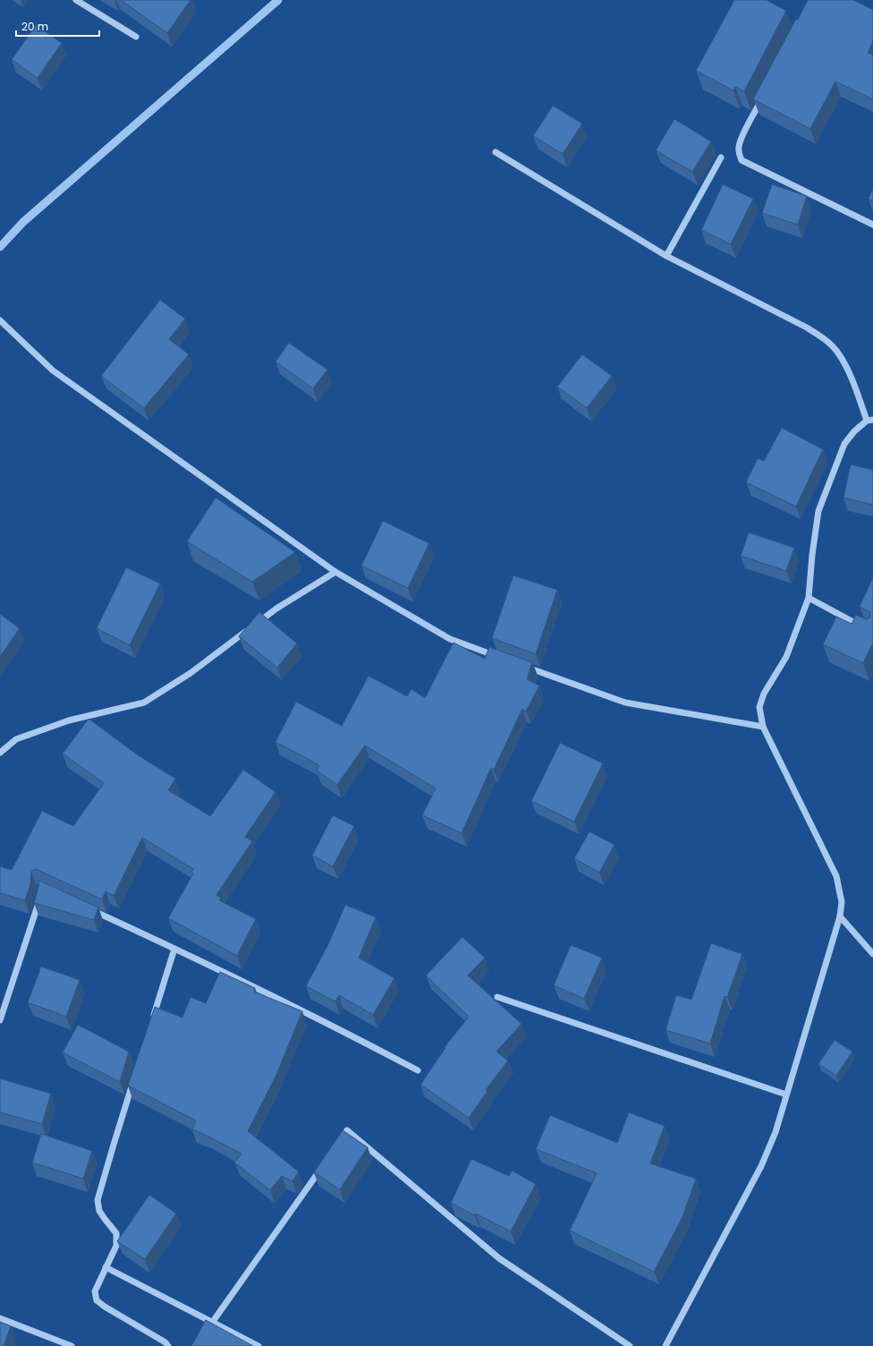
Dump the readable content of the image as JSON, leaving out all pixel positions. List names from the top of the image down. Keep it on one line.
{"scale_bar":"20 m"}
